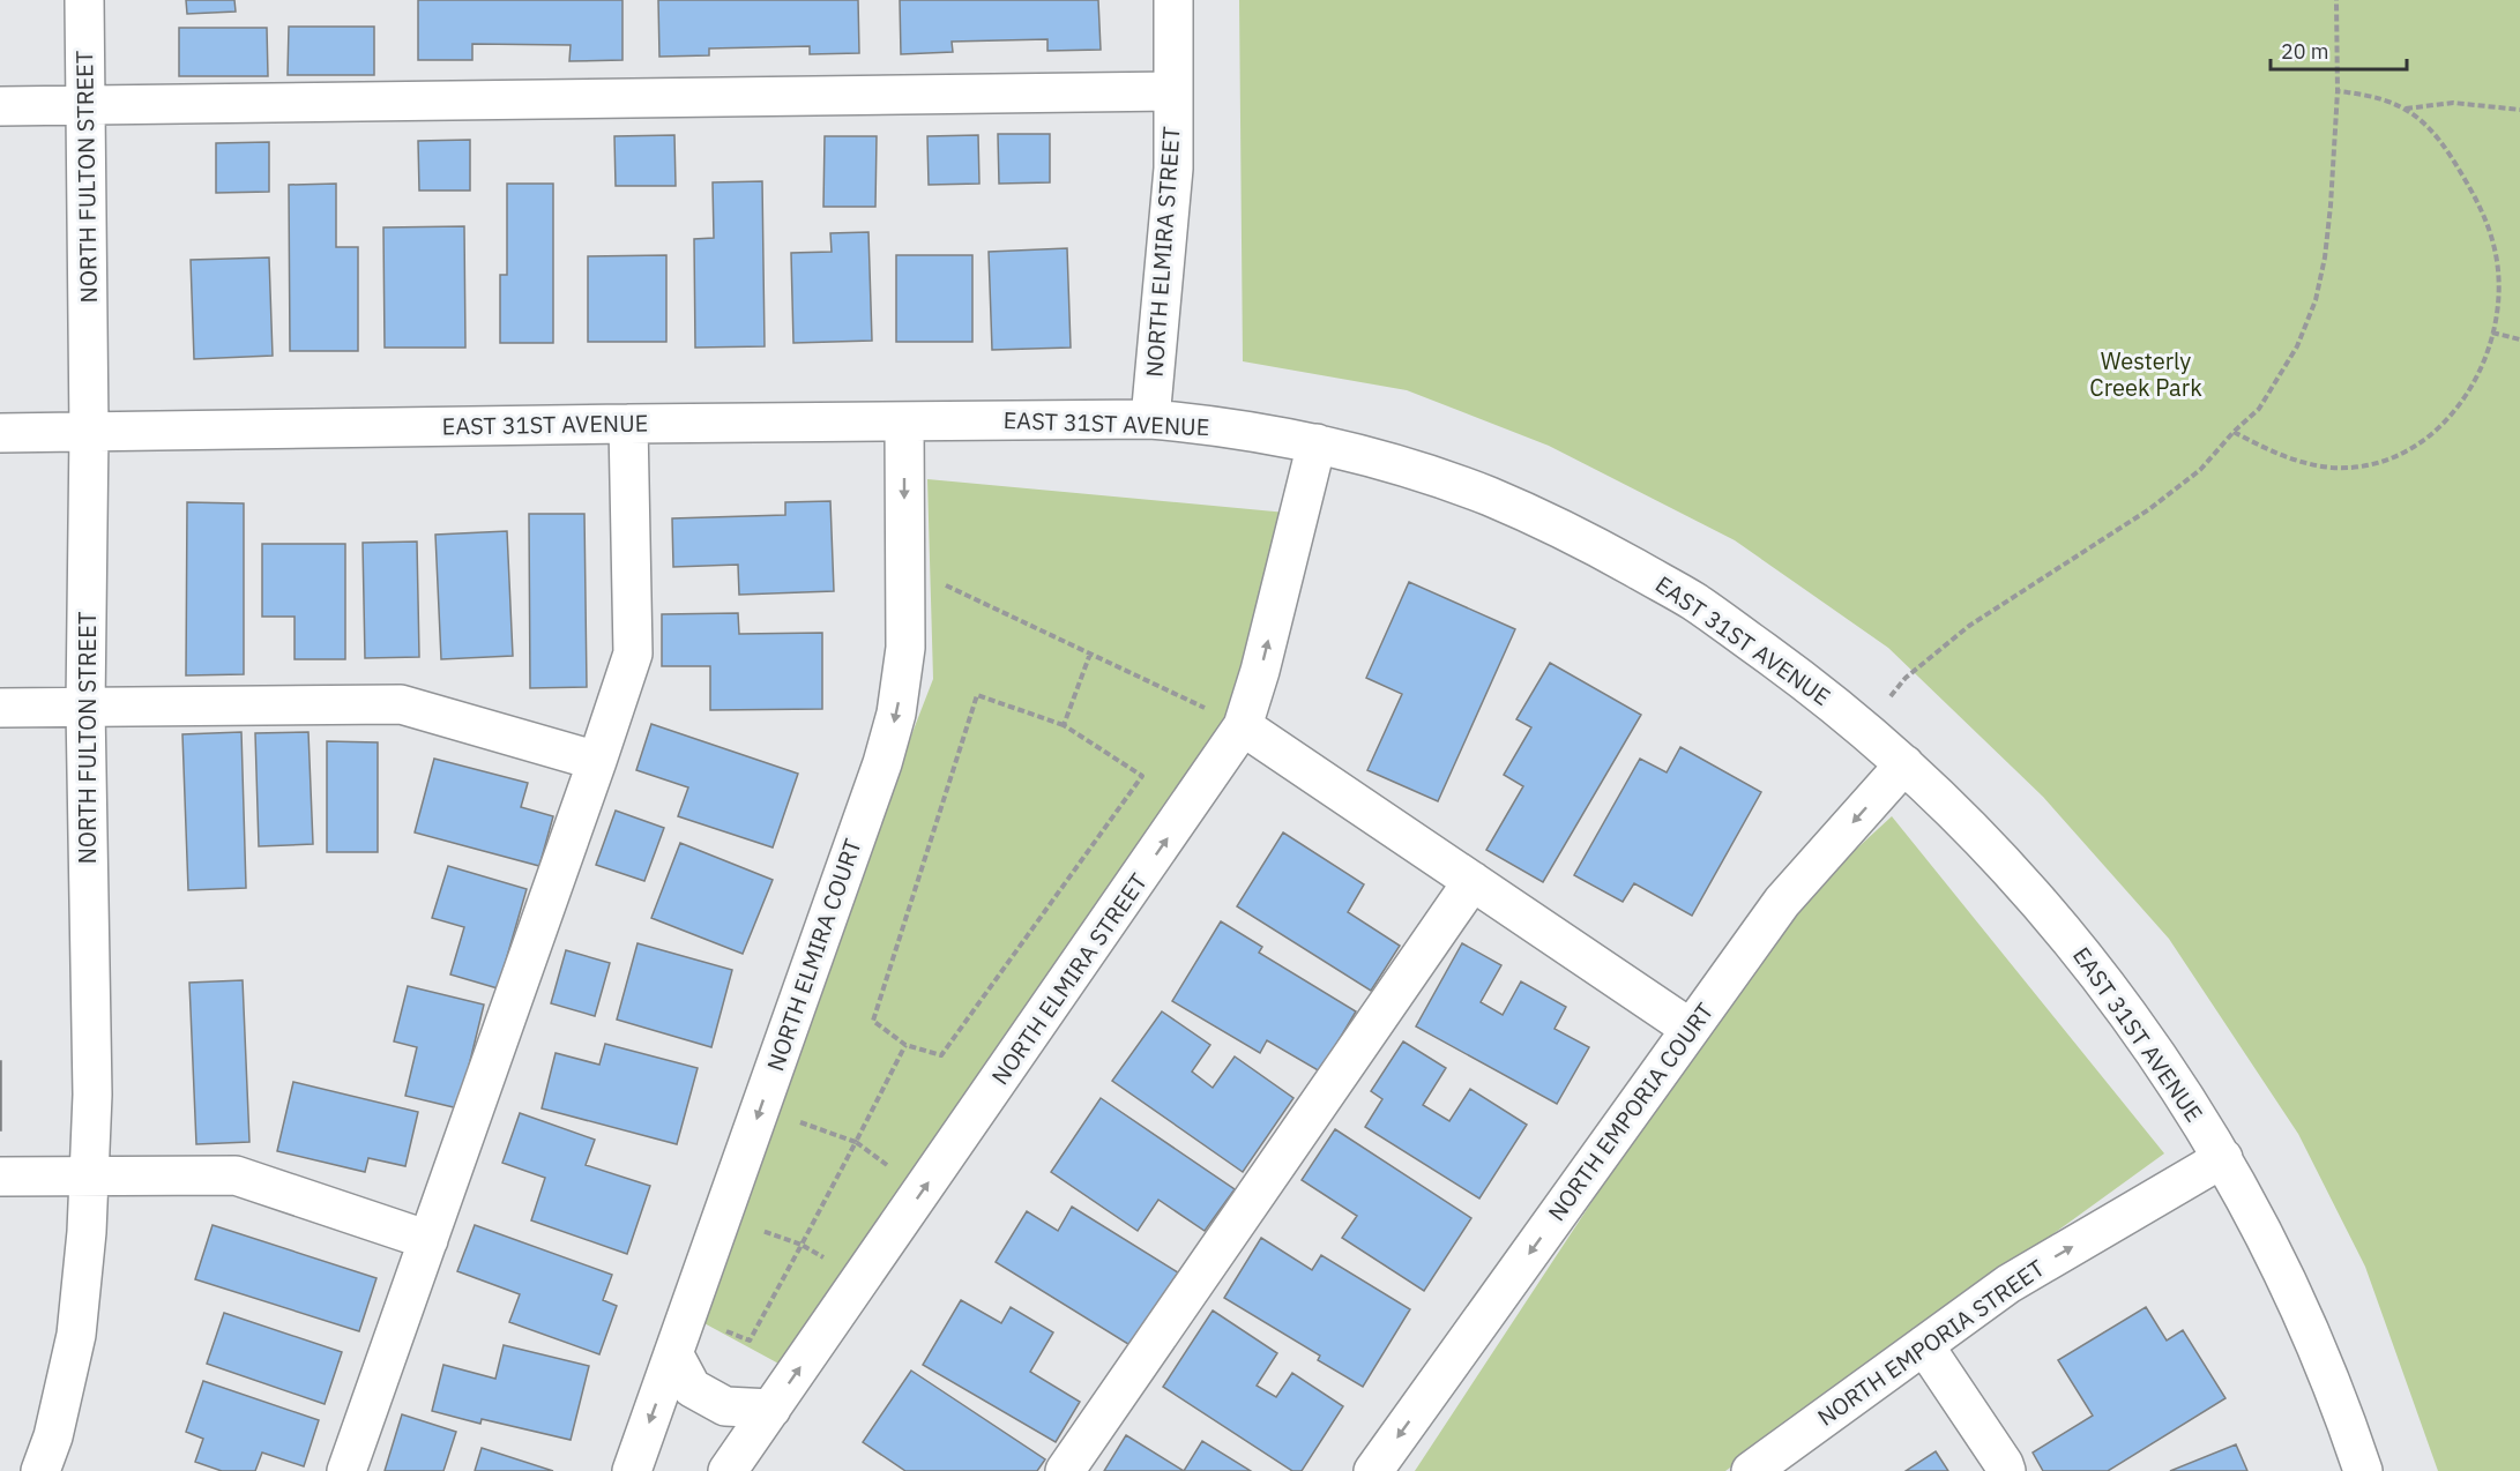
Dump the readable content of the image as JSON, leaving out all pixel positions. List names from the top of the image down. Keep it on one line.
{"streets":{"street":["NORTH FULTON STREET","NORTH ELMIRA STREET","EAST 31ST AVENUE","NORTH ELMIRA COURT","NORTH EMPORIA COURT","NORTH EMPORIA STREET"]},"crossings":[["NORTH FULTON STREET","EAST 31ST AVENUE"],["NORTH ELMIRA STREET","EAST 31ST AVENUE"],["EAST 31ST AVENUE","NORTH ELMIRA COURT"],["EAST 31ST AVENUE","NORTH EMPORIA COURT"],["EAST 31ST AVENUE","NORTH EMPORIA STREET"]],"one_way":["NORTH EMPORIA STREET"],"parks":["Westerly Creek Park"],"scale_bar":"20 m"}
